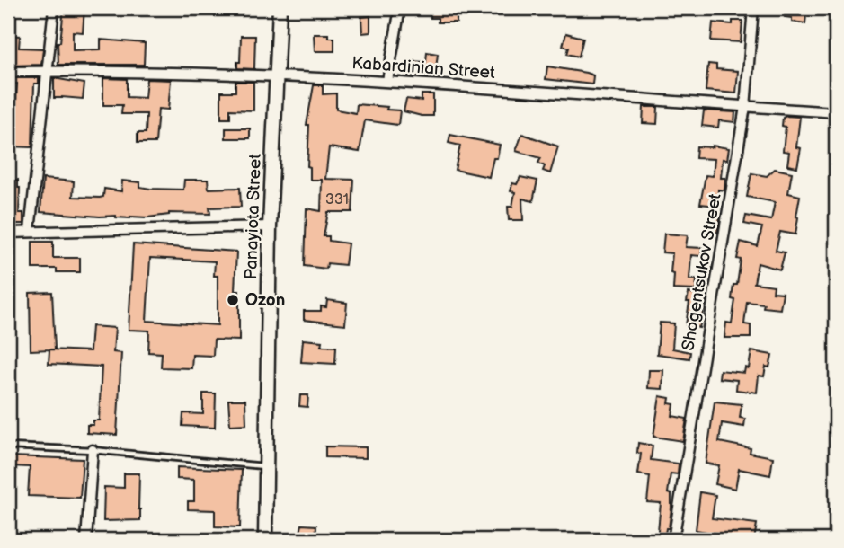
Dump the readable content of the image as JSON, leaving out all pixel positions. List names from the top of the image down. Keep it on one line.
{"streets":{"street":["Kabardinian Street","Panayiota Street","Shogentsukov Street"]},"crossings":[["Kabardinian Street","Panayiota Street"],["Kabardinian Street","Shogentsukov Street"]],"places":["Ozon"],"house_numbers":["331"]}
